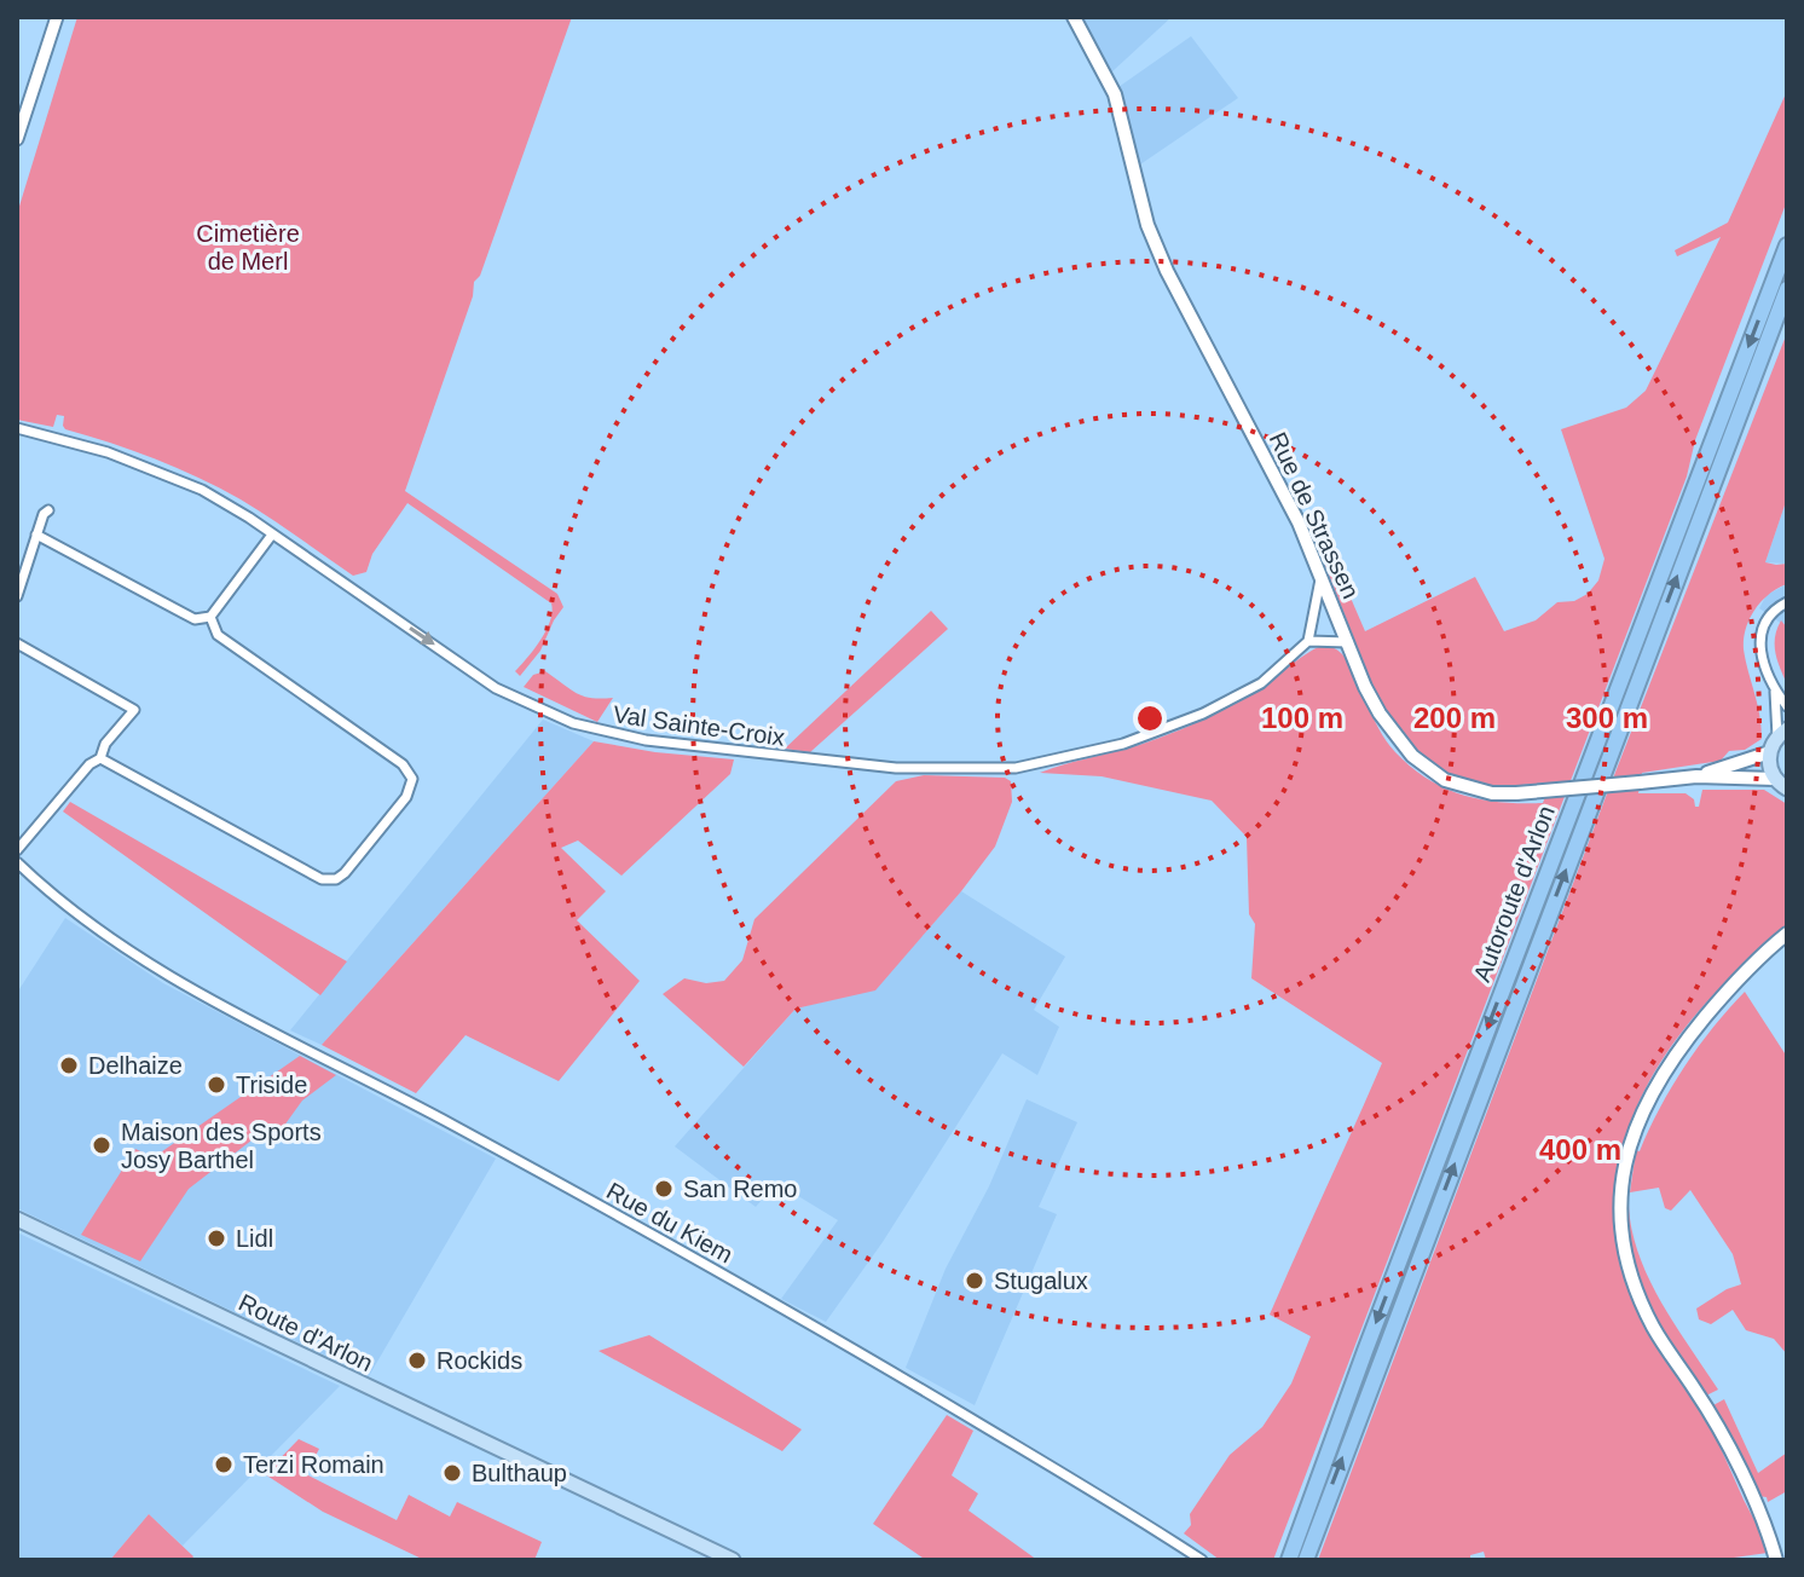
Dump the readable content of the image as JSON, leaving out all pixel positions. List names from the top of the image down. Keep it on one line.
{"streets":{"highway":["Autoroute d'Arlon"],"main road":["Rue de Strassen","Route d'Arlon"],"street":["Val Sainte-Croix","Rue du Kiem"]},"one_way":["Val Sainte-Croix"],"parks":["Cimetière de Merl"],"places":["Delhaize","Triside","Maison des Sports Josy Barthel","San Remo","Lidl","Stugalux","Rockids","Terzi Romain","Bulthaup"],"rings":["100 m","200 m","300 m","400 m"]}
